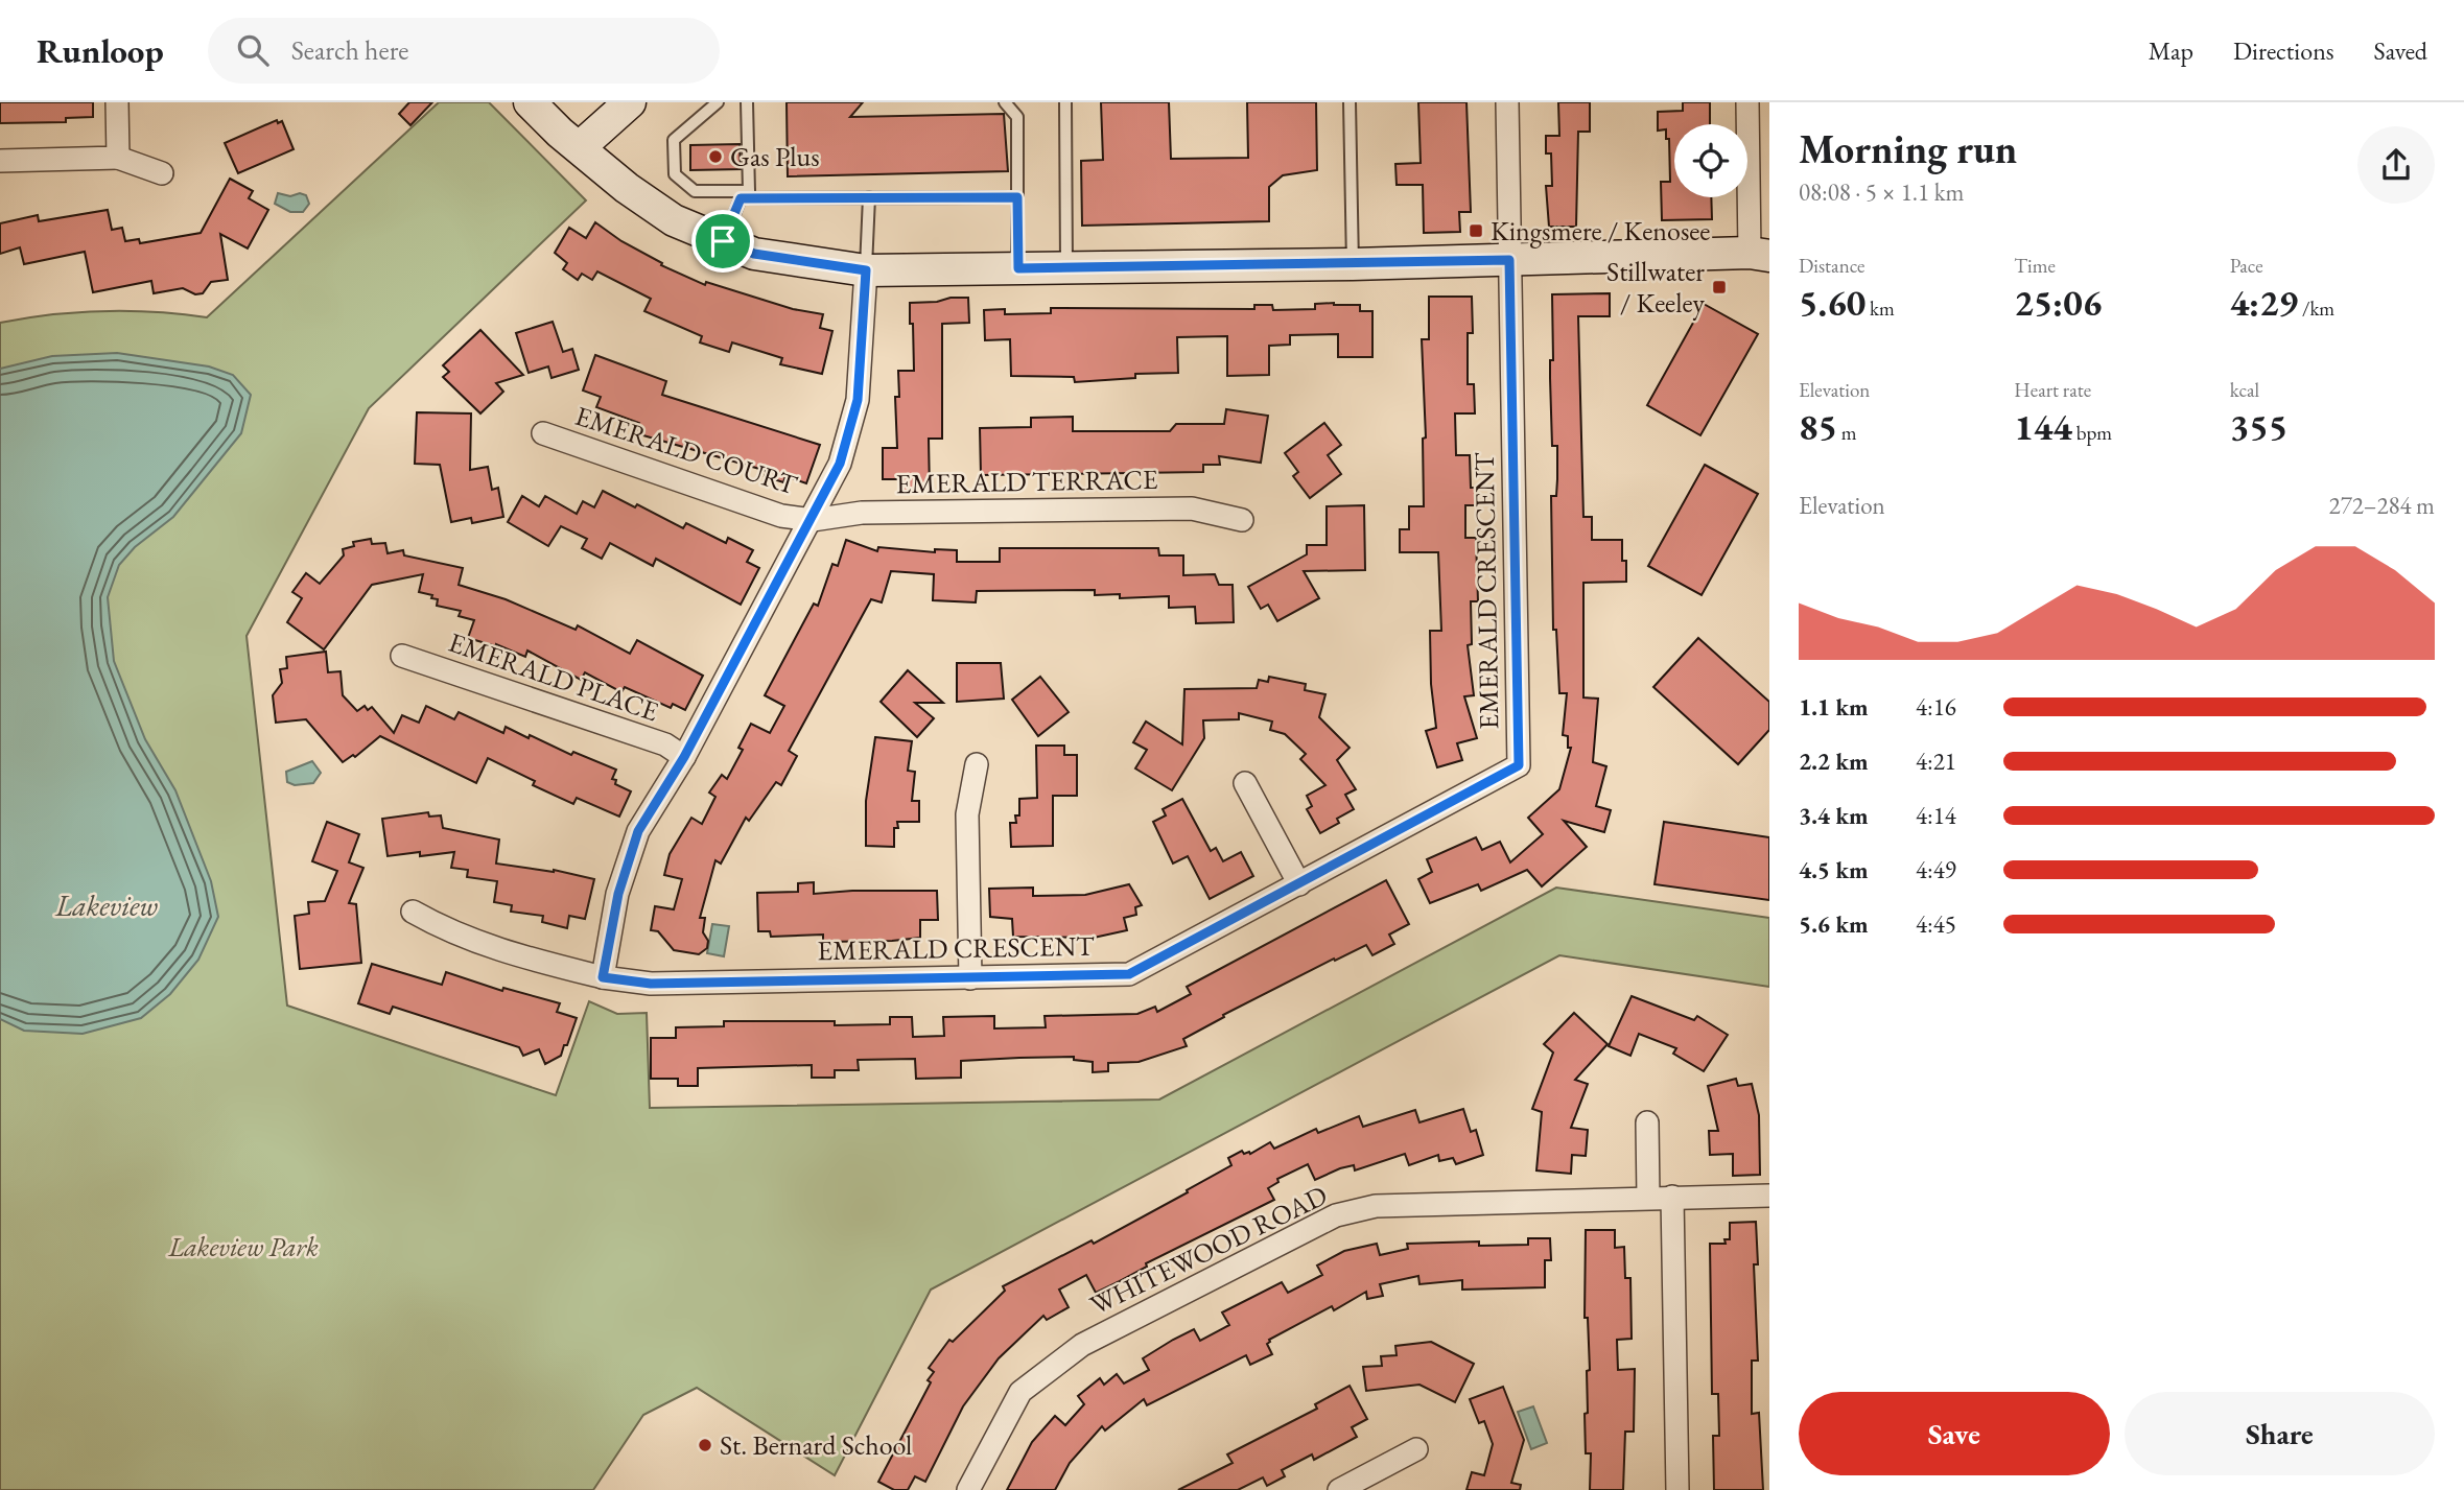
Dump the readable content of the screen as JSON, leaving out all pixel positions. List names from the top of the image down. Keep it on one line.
{"streets":{"street":["EMERALD COURT","EMERALD TERRACE","EMERALD CRESCENT","EMERALD PLACE","WHITEWOOD ROAD"]},"crossings":[["EMERALD COURT","EMERALD TERRACE"]],"water":["Lakeview"],"parks":["Lakeview Park"],"places":{"other":["Gas Plus","St. Bernard School"],"transit":["Kingsmere / Kenosee","Stillwater / Keeley"]},"page":{"header":"Runloop","search":"Search here","nav":["Map","Directions","Saved"],"heading":["Morning run","08:08 · 5 × 1.1 km"],"stats":[["Distance","5.60 km"],["Time","25:06"],["Pace","4:29 /km"],["Elevation","85 m"],["Heart rate","144 bpm"],["kcal","355"]],"chart":["Elevation","272–284 m"],"list":[{"name":"1.1 km","note":"4:16"},{"name":"2.2 km","note":"4:21"},{"name":"3.4 km","note":"4:14"},{"name":"4.5 km","note":"4:49"},{"name":"5.6 km","note":"4:45"}],"buttons":["Save","Share"]}}
